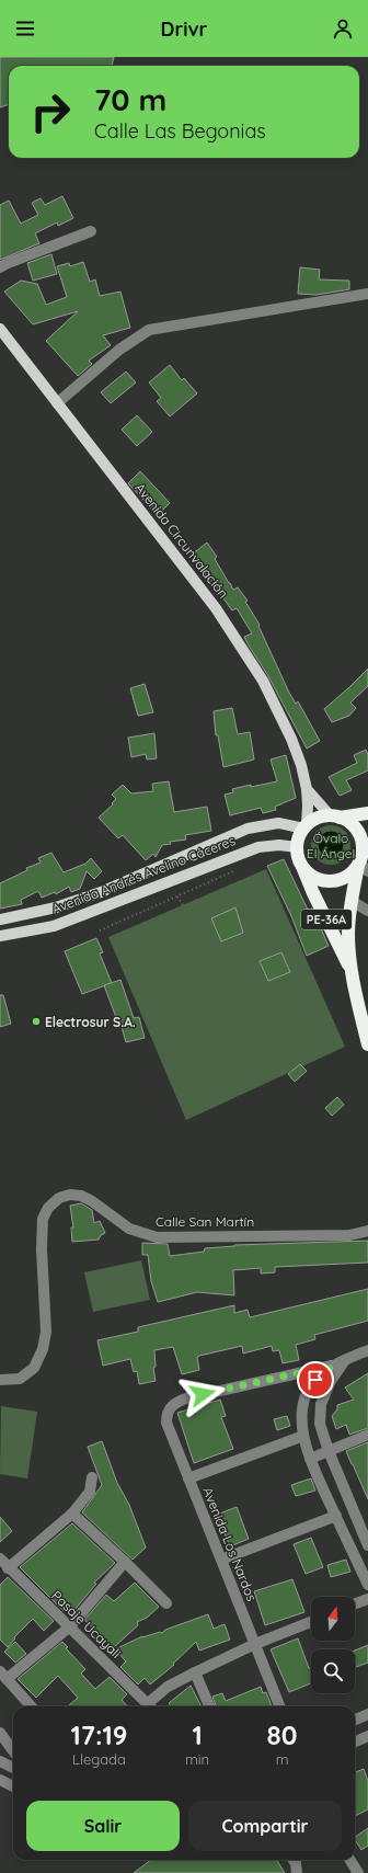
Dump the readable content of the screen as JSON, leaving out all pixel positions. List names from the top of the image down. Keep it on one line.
{"streets":{"highway":["PE-36A"],"main road":["Avenida Circunvalación","Avenida Andrés Avelino Cáceres"],"street":["Calle San Martín","Avenida Los Nardos","Pasaje Ucayali"]},"crossings":[["Avenida Circunvalación","Avenida Andrés Avelino Cáceres"],["Avenida Circunvalación","PE-36A"],["Avenida Andrés Avelino Cáceres","PE-36A"]],"parks":["Óvalo El Ángel"],"places":["Electrosur S.A."],"north":"top","page":{"header":"Drivr","turn":["70 m","Calle Las Begonias"],"eta":["17:19","Llegada","1","min","80","m"],"buttons":["Salir","Compartir"]}}
